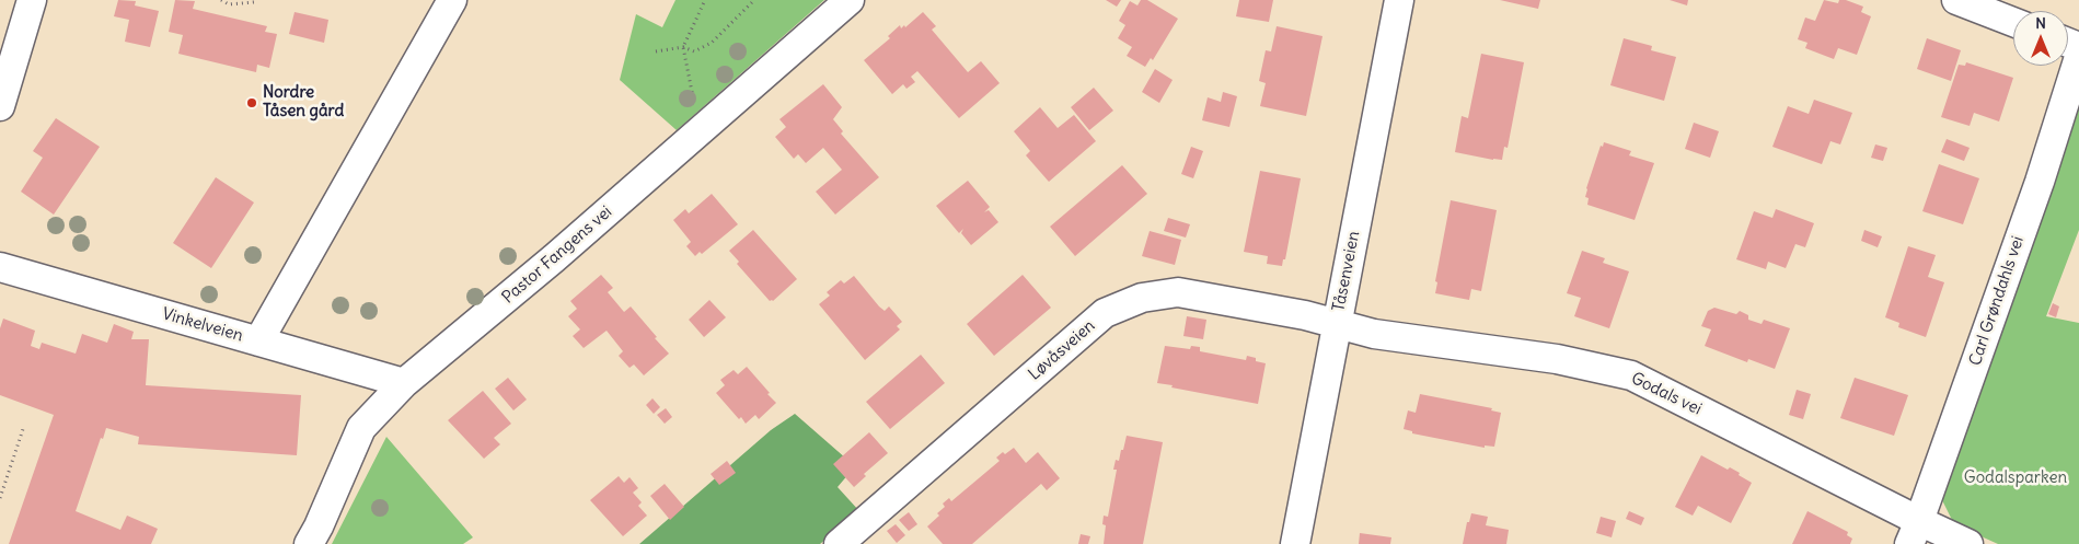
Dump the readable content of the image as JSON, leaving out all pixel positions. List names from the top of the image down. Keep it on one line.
{"streets":{"street":["Pastor Fangens vei","Tåsenveien","Carl Grøndahls vei","Vinkelveien","Løvåsveien","Godals vei"]},"crossings":[["Pastor Fangens vei","Vinkelveien"],["Tåsenveien","Løvåsveien"],["Tåsenveien","Godals vei"],["Carl Grøndahls vei","Godals vei"],["Løvåsveien","Godals vei"]],"parks":["Godalsparken"],"places":["Nordre Tåsen gård"],"north":"top"}
